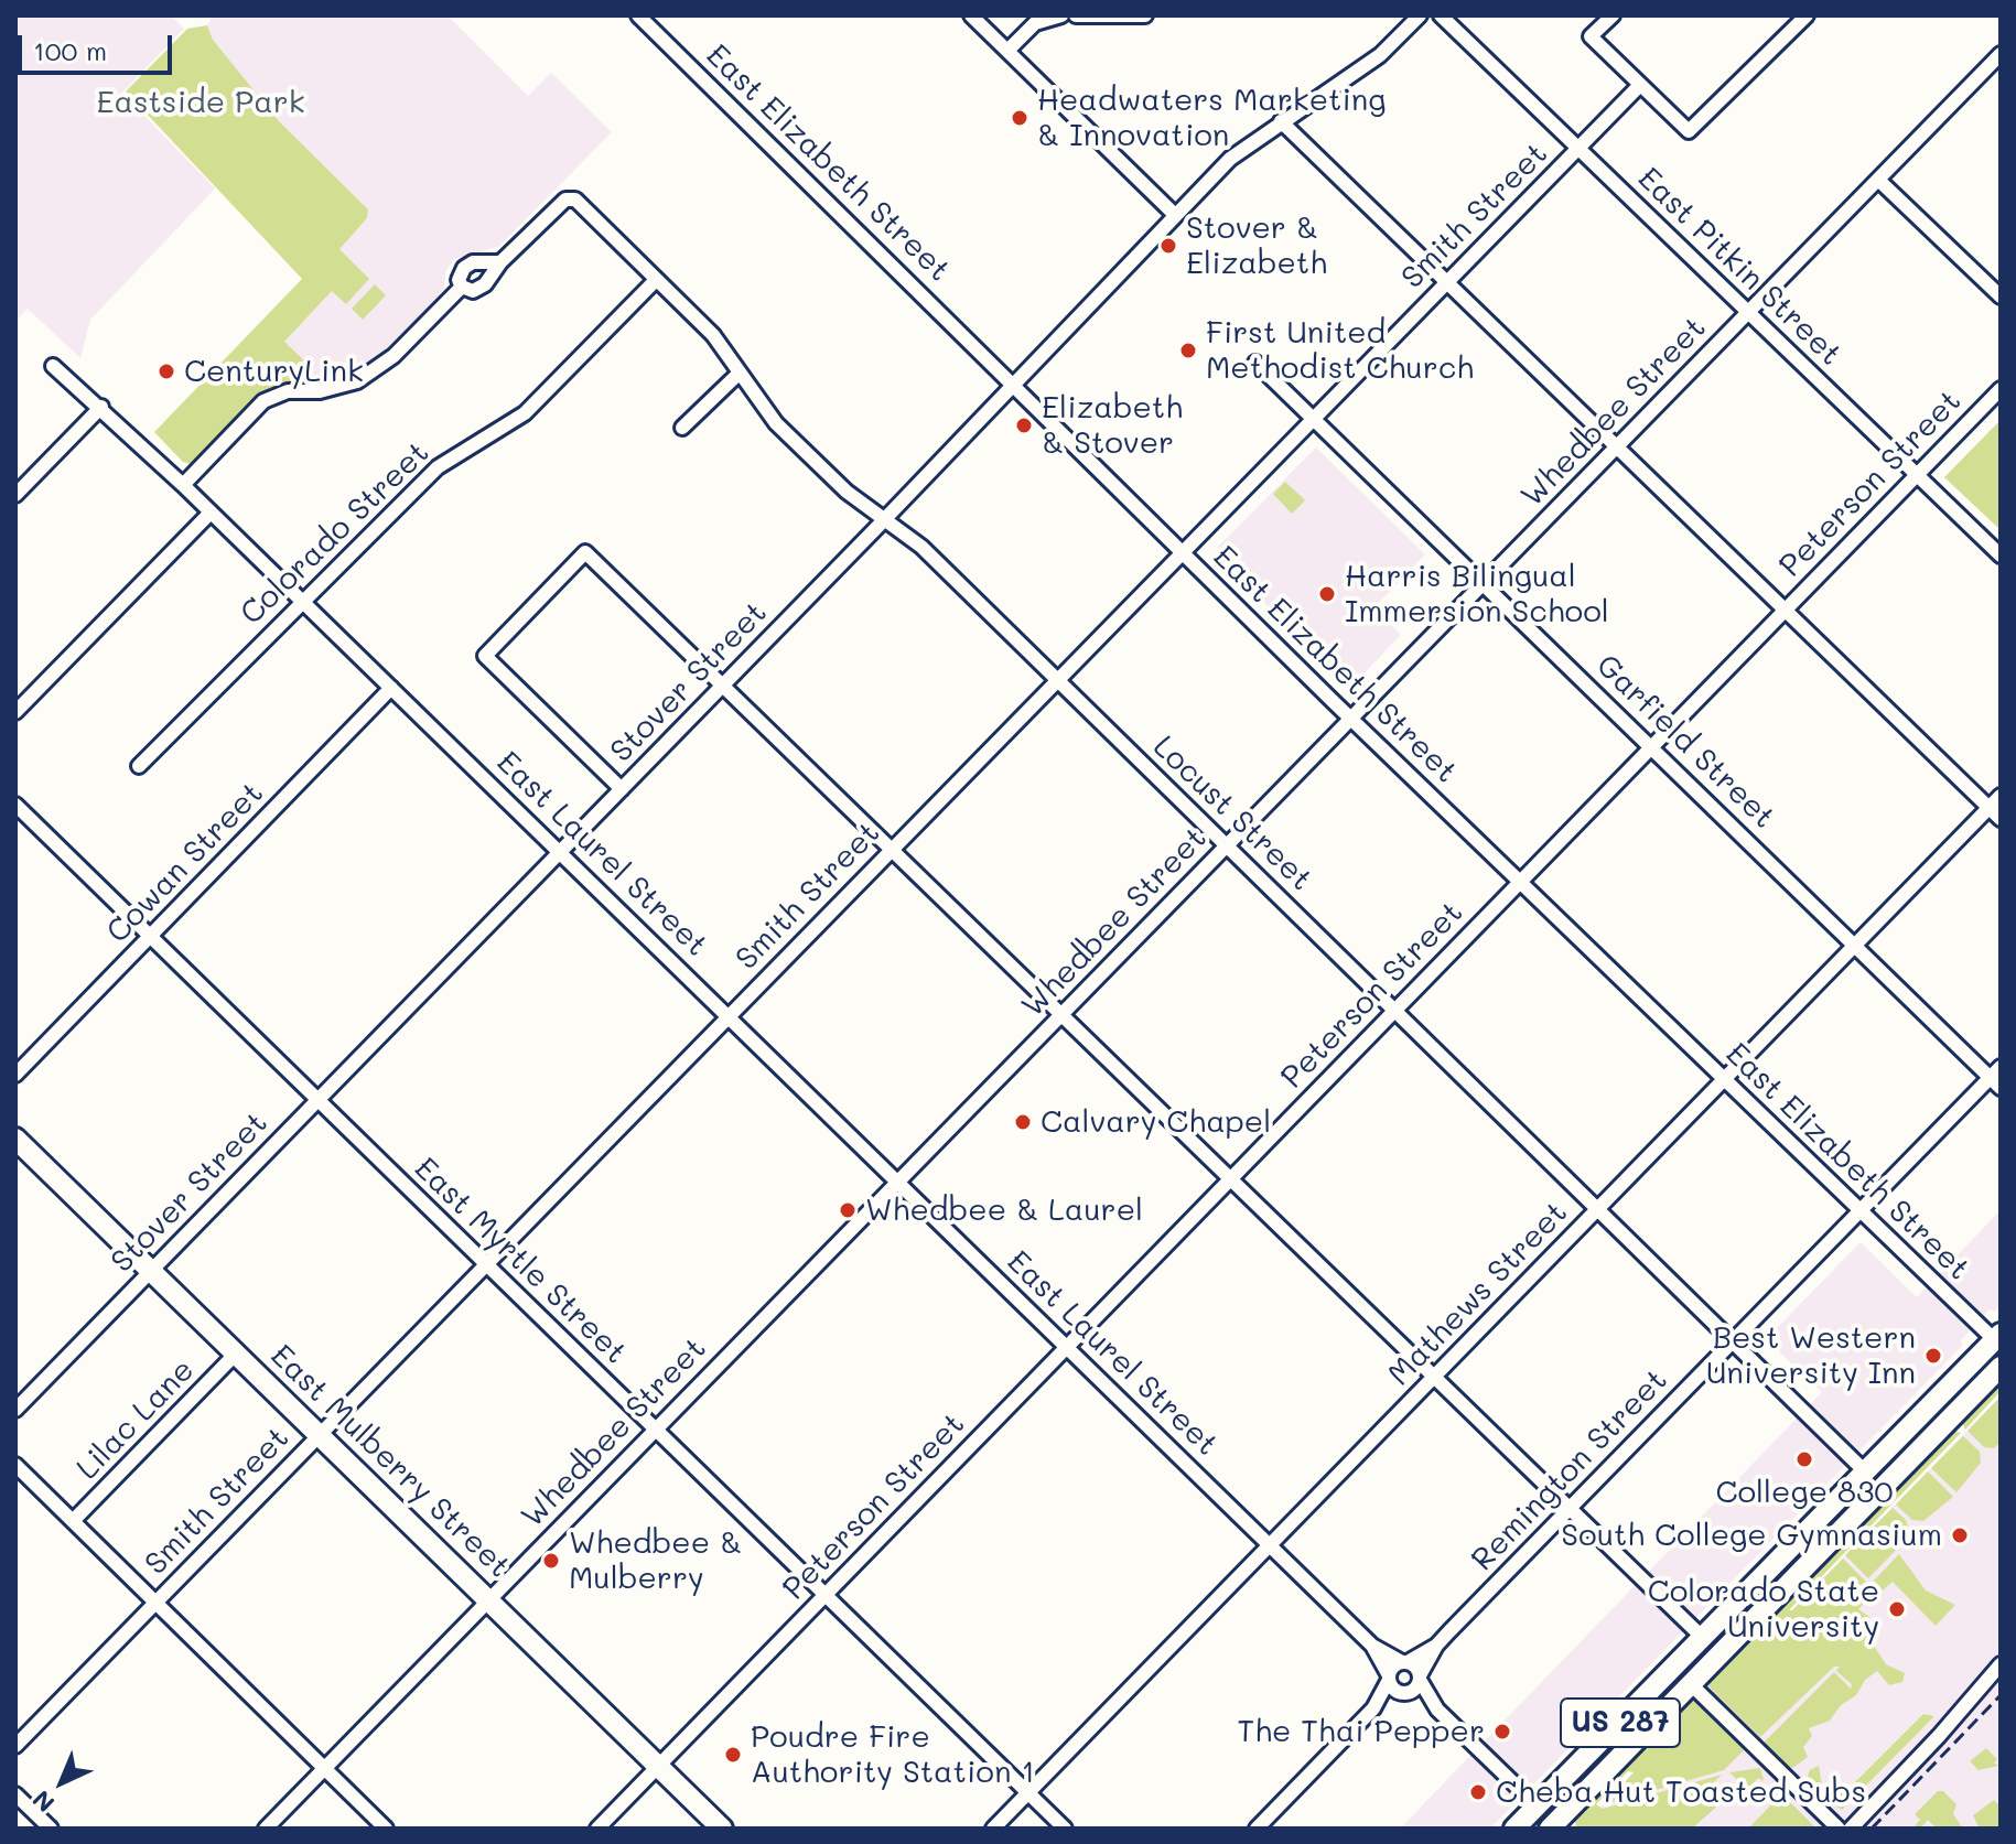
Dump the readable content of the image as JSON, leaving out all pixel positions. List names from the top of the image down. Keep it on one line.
{"streets":{"highway":["East Mulberry Street","US 287"],"street":["East Elizabeth Street","Smith Street","East Pitkin Street","Whedbee Street","Peterson Street","Colorado Street","Stover Street","Garfield Street","Locust Street","East Laurel Street","Cowan Street","East Myrtle Street","Mathews Street","Lilac Lane","Remington Street"]},"crossings":[["East Elizabeth Street","Smith Street"],["East Elizabeth Street","Whedbee Street"],["East Elizabeth Street","Peterson Street"],["East Elizabeth Street","Stover Street"],["East Elizabeth Street","Mathews Street"],["East Elizabeth Street","Remington Street"],["East Elizabeth Street","US 287"],["Smith Street","East Pitkin Street"],["Smith Street","Garfield Street"],["Smith Street","Locust Street"],["Smith Street","East Laurel Street"],["Smith Street","East Myrtle Street"],["Smith Street","East Mulberry Street"],["East Pitkin Street","Whedbee Street"],["East Pitkin Street","Peterson Street"],["Whedbee Street","Garfield Street"],["Whedbee Street","Locust Street"],["Whedbee Street","East Laurel Street"],["Whedbee Street","East Myrtle Street"],["Whedbee Street","East Mulberry Street"],["Peterson Street","Garfield Street"],["Peterson Street","Locust Street"],["Peterson Street","East Laurel Street"],["Peterson Street","East Myrtle Street"],["Peterson Street","East Mulberry Street"],["Colorado Street","Locust Street"],["Colorado Street","East Laurel Street"],["Stover Street","Locust Street"],["Stover Street","East Laurel Street"],["Stover Street","East Myrtle Street"],["Stover Street","East Mulberry Street"],["Garfield Street","Mathews Street"],["Garfield Street","Remington Street"],["Locust Street","Mathews Street"],["Locust Street","Remington Street"],["Locust Street","US 287"],["East Laurel Street","Cowan Street"],["East Laurel Street","Mathews Street"],["East Laurel Street","Remington Street"],["Cowan Street","East Myrtle Street"],["East Myrtle Street","Mathews Street"],["Lilac Lane","East Mulberry Street"]],"parks":["Eastside Park"],"places":["Headwaters Marketing & Innovation","Stover & Elizabeth","First United Methodist Church","CenturyLink","Elizabeth & Stover","Harris Bilingual Immersion School","Calvary Chapel","Whedbee & Laurel","Best Western University Inn","College 830","South College Gymnasium","Whedbee & Mulberry","Colorado State University","The Thai Pepper","Poudre Fire Authority Station 1","Cheba Hut Toasted Subs"],"scale_bar":"100 m","north":"bottom left"}
